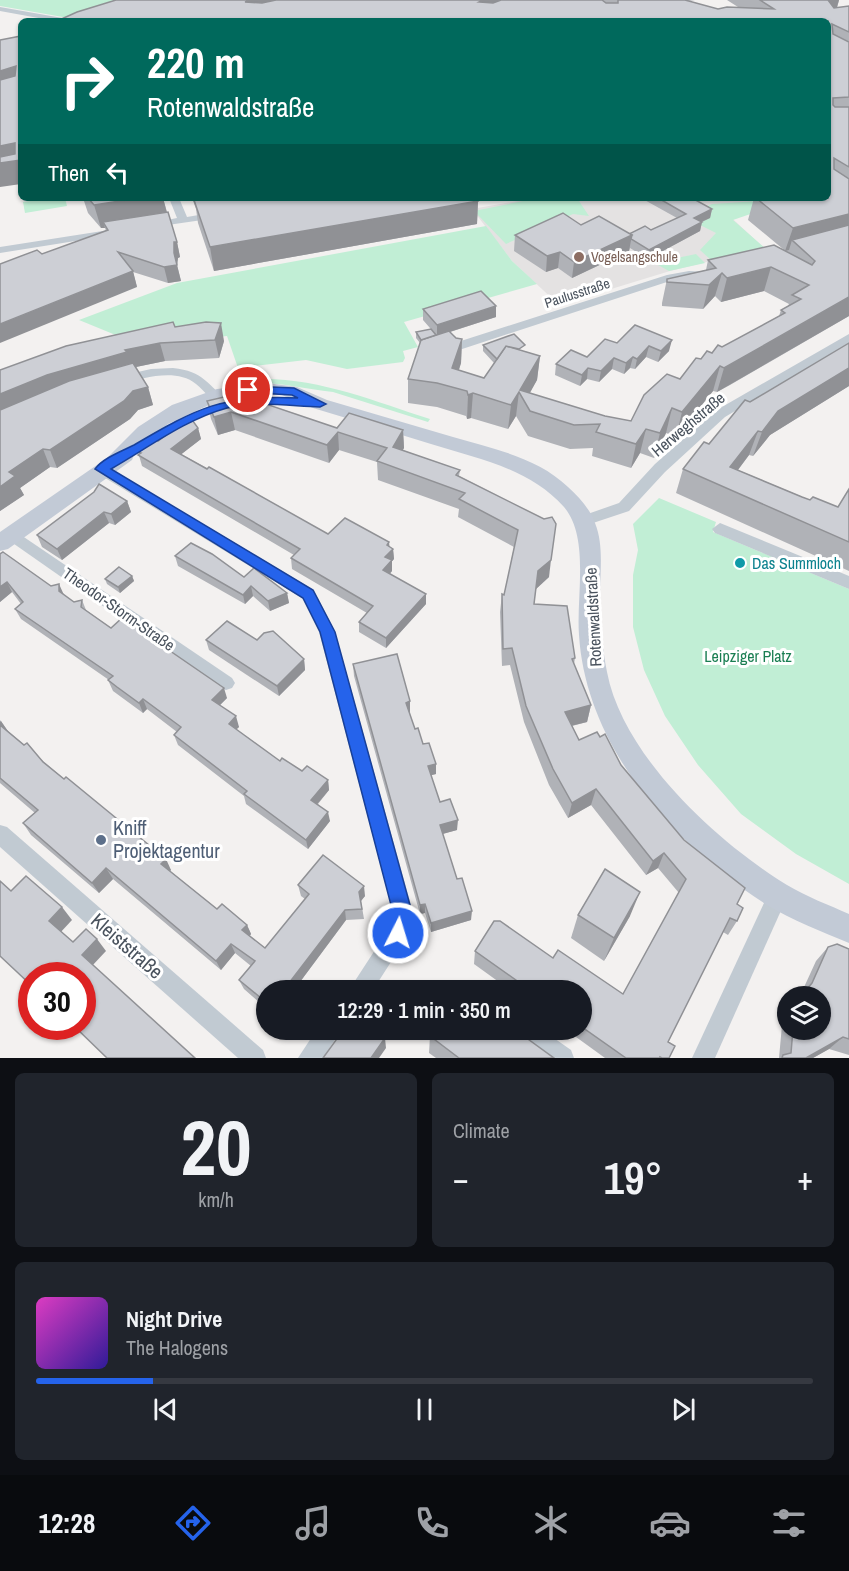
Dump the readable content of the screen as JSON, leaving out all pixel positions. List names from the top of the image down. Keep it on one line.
{"streets":{"main road":["Rotenwaldstraße"],"street":["Paulusstraße","Herweghstraße","Theodor-Storm-Straße","Kleiststraße"]},"crossings":[["Herweghstraße","Rotenwaldstraße"]],"parks":["Leipziger Platz"],"places":["Vogelsangschule","Das Summloch","Kniff Projektagentur"],"page":{"turn":["220 m","Rotenwaldstraße"],"then":"Then","limit":"30","trip":"12:29 · 1 min · 350 m","tile":[["20","km/h"],"Climate"],"heat":["−","19°","+"],"song":["Night Drive","The Halogens"],"tabs":"12:28"}}
